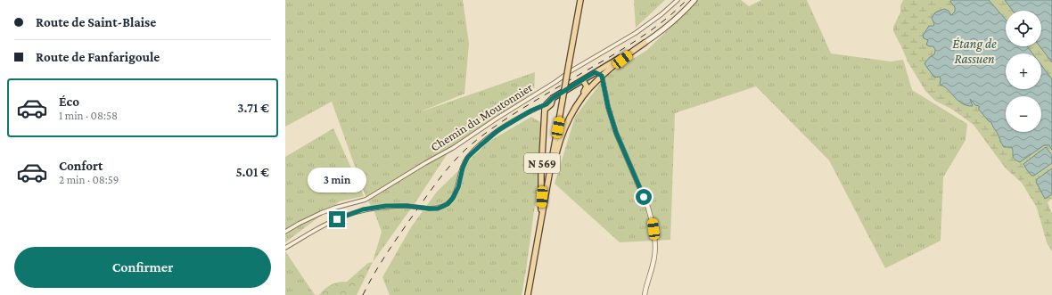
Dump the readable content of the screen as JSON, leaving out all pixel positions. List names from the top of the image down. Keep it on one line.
{"streets":{"main road":["N 569"],"street":["Chemin du Moutonnier"]},"water":["Étang de Rassuen"],"page":{"banner":["Route de Saint-Blaise","Route de Fanfarigoule"],"map_buttons":["+","−"],"list":[{"name":"Éco","note":"1 min · 08:58","value":"3.71 €"},{"name":"Confort","note":"2 min · 08:59","value":"5.01 €"}],"bubble":"3 min","buttons":"Confirmer"}}
